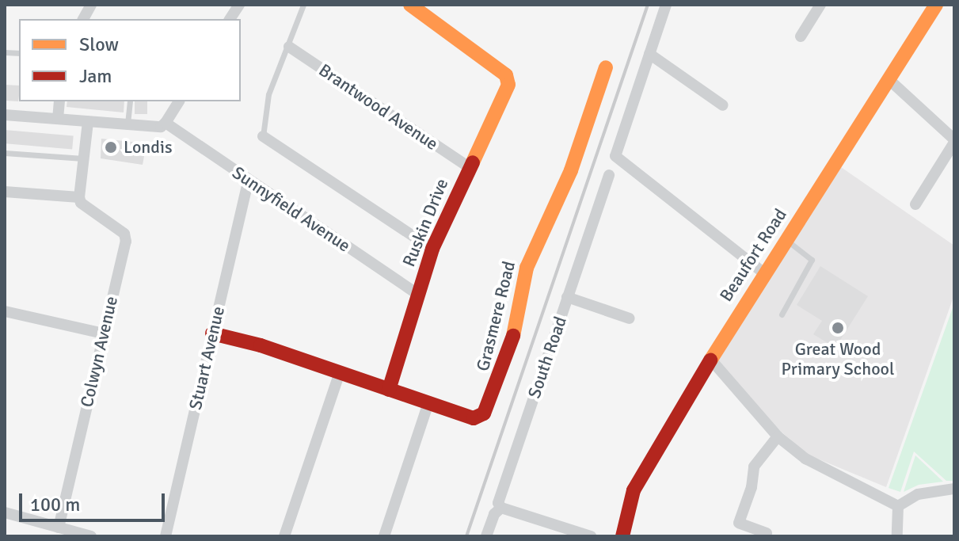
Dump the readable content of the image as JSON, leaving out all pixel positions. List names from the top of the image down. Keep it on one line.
{"streets":{"street":["Brantwood Avenue","Sunnyfield Avenue","Ruskin Drive","Beaufort Road","Grasmere Road","Colwyn Avenue","South Road","Stuart Avenue"]},"crossings":[["Brantwood Avenue","Ruskin Drive"],["Sunnyfield Avenue","Ruskin Drive"],["Sunnyfield Avenue","Stuart Avenue"],["Ruskin Drive","Grasmere Road"],["Grasmere Road","Stuart Avenue"]],"places":["Londis","Great Wood Primary School"],"legend":["Slow","Jam"],"scale_bar":"100 m"}
